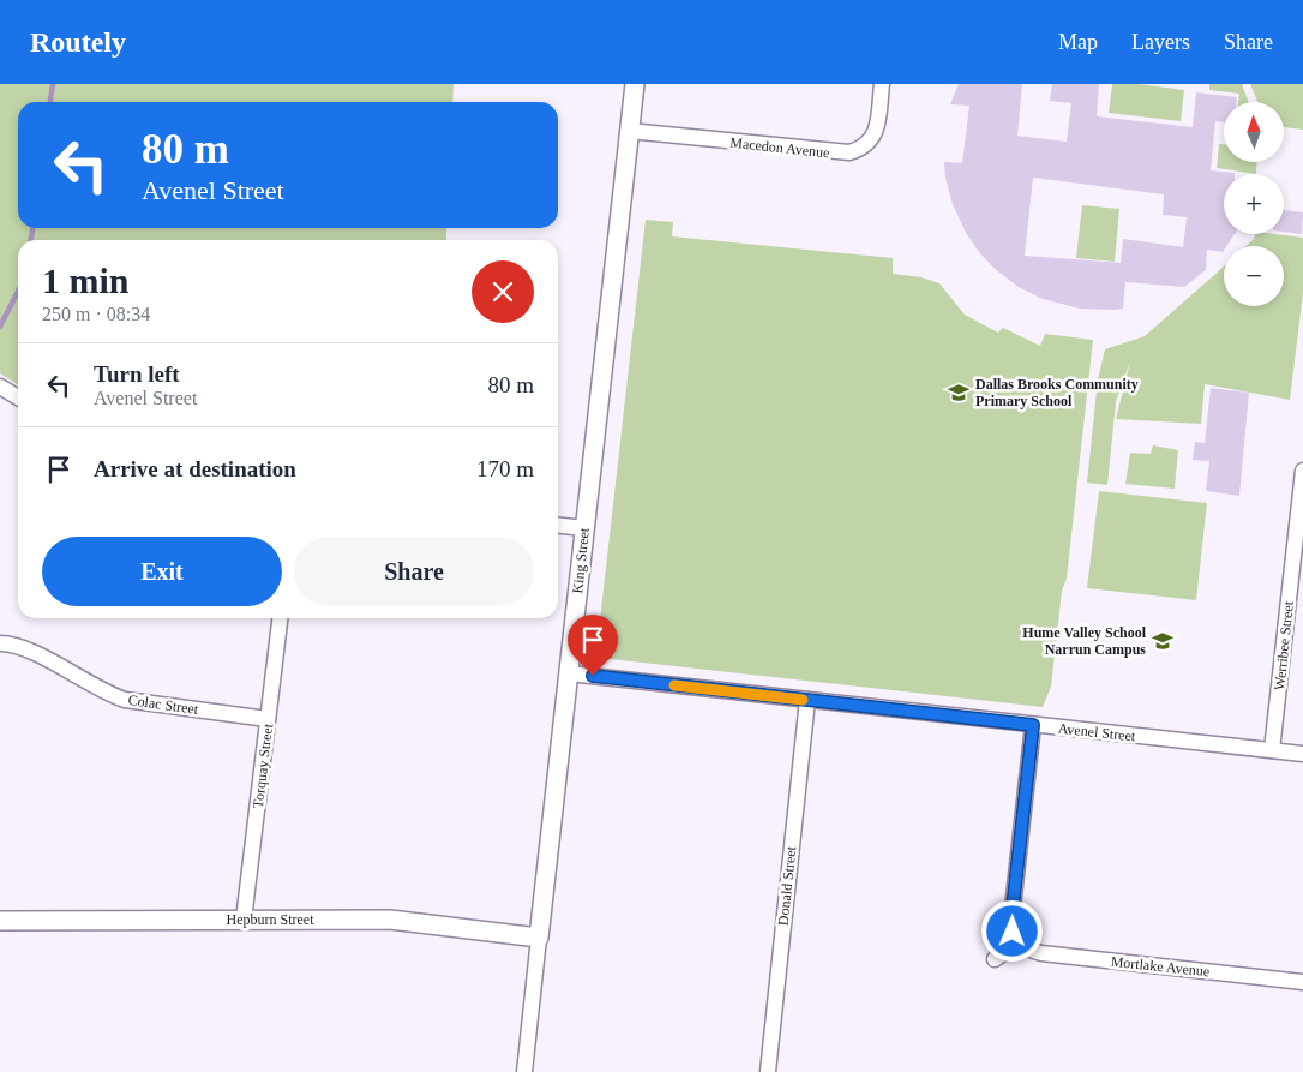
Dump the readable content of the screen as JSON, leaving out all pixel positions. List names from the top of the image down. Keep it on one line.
{"streets":{"street":["Macedon Avenue","King Street","Werribee Street","Colac Street","Avenel Street","Torquay Street","Donald Street","Hepburn Street","Mortlake Avenue"]},"crossings":[["Macedon Avenue","King Street"],["King Street","Avenel Street"],["King Street","Hepburn Street"],["Werribee Street","Avenel Street"],["Colac Street","Torquay Street"],["Avenel Street","Donald Street"],["Torquay Street","Hepburn Street"]],"places":{"school or university":["Dallas Brooks Community Primary School","Hume Valley School Narrun Campus"]},"north":"top","page":{"header":"Routely","nav":["Map","Layers","Share"],"map_buttons":["+","−"],"turn":["80 m","Avenel Street"],"heading":["1 min","250 m · 08:34"],"list":[{"name":"Turn left","note":"Avenel Street","value":"80 m"},{"name":"Arrive at destination","value":"170 m"}],"buttons":["Exit","Share"]}}
